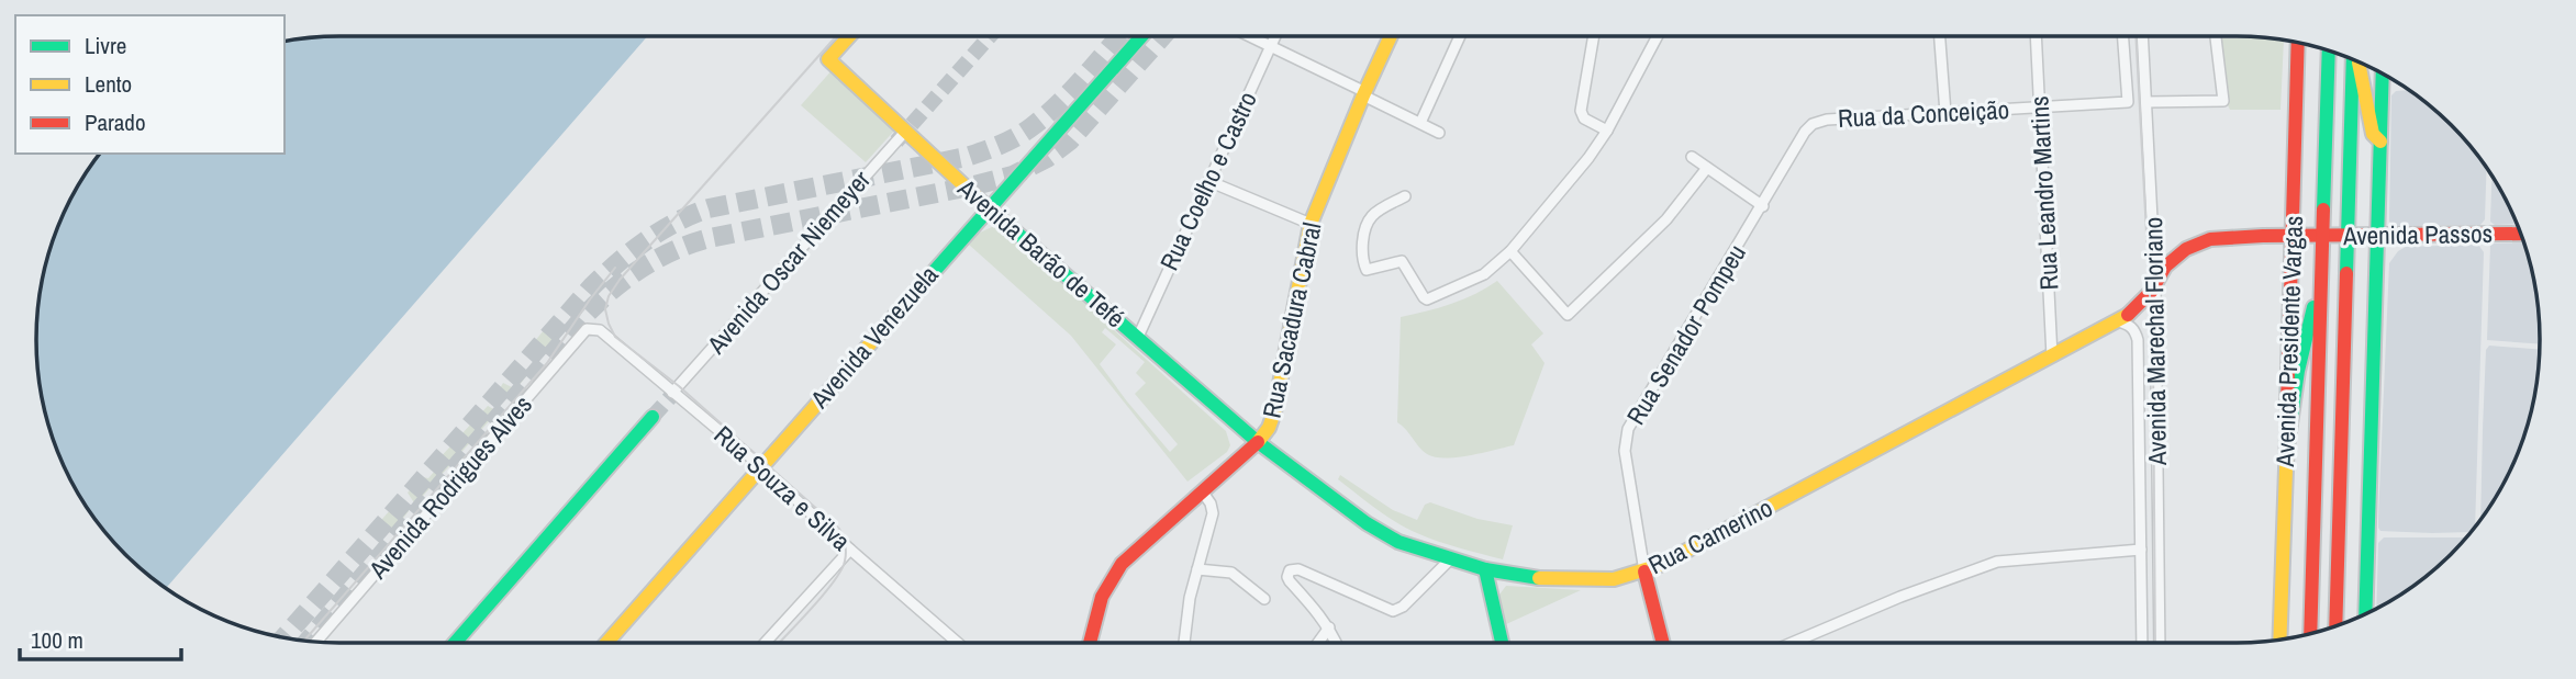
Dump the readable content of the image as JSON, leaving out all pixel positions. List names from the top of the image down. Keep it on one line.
{"streets":{"main road":["Avenida Passos","Avenida Barão de Tefé","Rua Sacadura Cabral","Rua Senador Pompeu","Avenida Venezuela","Avenida Presidente Vargas","Rua Camerino"],"street":["Rua da Conceição","Rua Coelho e Castro","Rua Leandro Martins","Avenida Oscar Niemeyer","Avenida Marechal Floriano","Avenida Rodrigues Alves","Rua Souza e Silva"]},"crossings":[["Rua da Conceição","Rua Leandro Martins"],["Rua da Conceição","Rua Senador Pompeu"],["Rua Coelho e Castro","Avenida Barão de Tefé"],["Rua Leandro Martins","Rua Camerino"],["Avenida Passos","Avenida Marechal Floriano"],["Avenida Passos","Avenida Presidente Vargas"],["Avenida Passos","Rua Camerino"],["Avenida Barão de Tefé","Avenida Oscar Niemeyer"],["Avenida Barão de Tefé","Rua Sacadura Cabral"],["Avenida Barão de Tefé","Avenida Venezuela"],["Avenida Barão de Tefé","Rua Camerino"],["Avenida Oscar Niemeyer","Rua Souza e Silva"],["Rua Sacadura Cabral","Rua Camerino"],["Rua Senador Pompeu","Rua Camerino"],["Avenida Venezuela","Rua Souza e Silva"],["Avenida Marechal Floriano","Rua Camerino"],["Avenida Rodrigues Alves","Rua Souza e Silva"]],"legend":["Livre","Lento","Parado"],"scale_bar":"100 m"}
